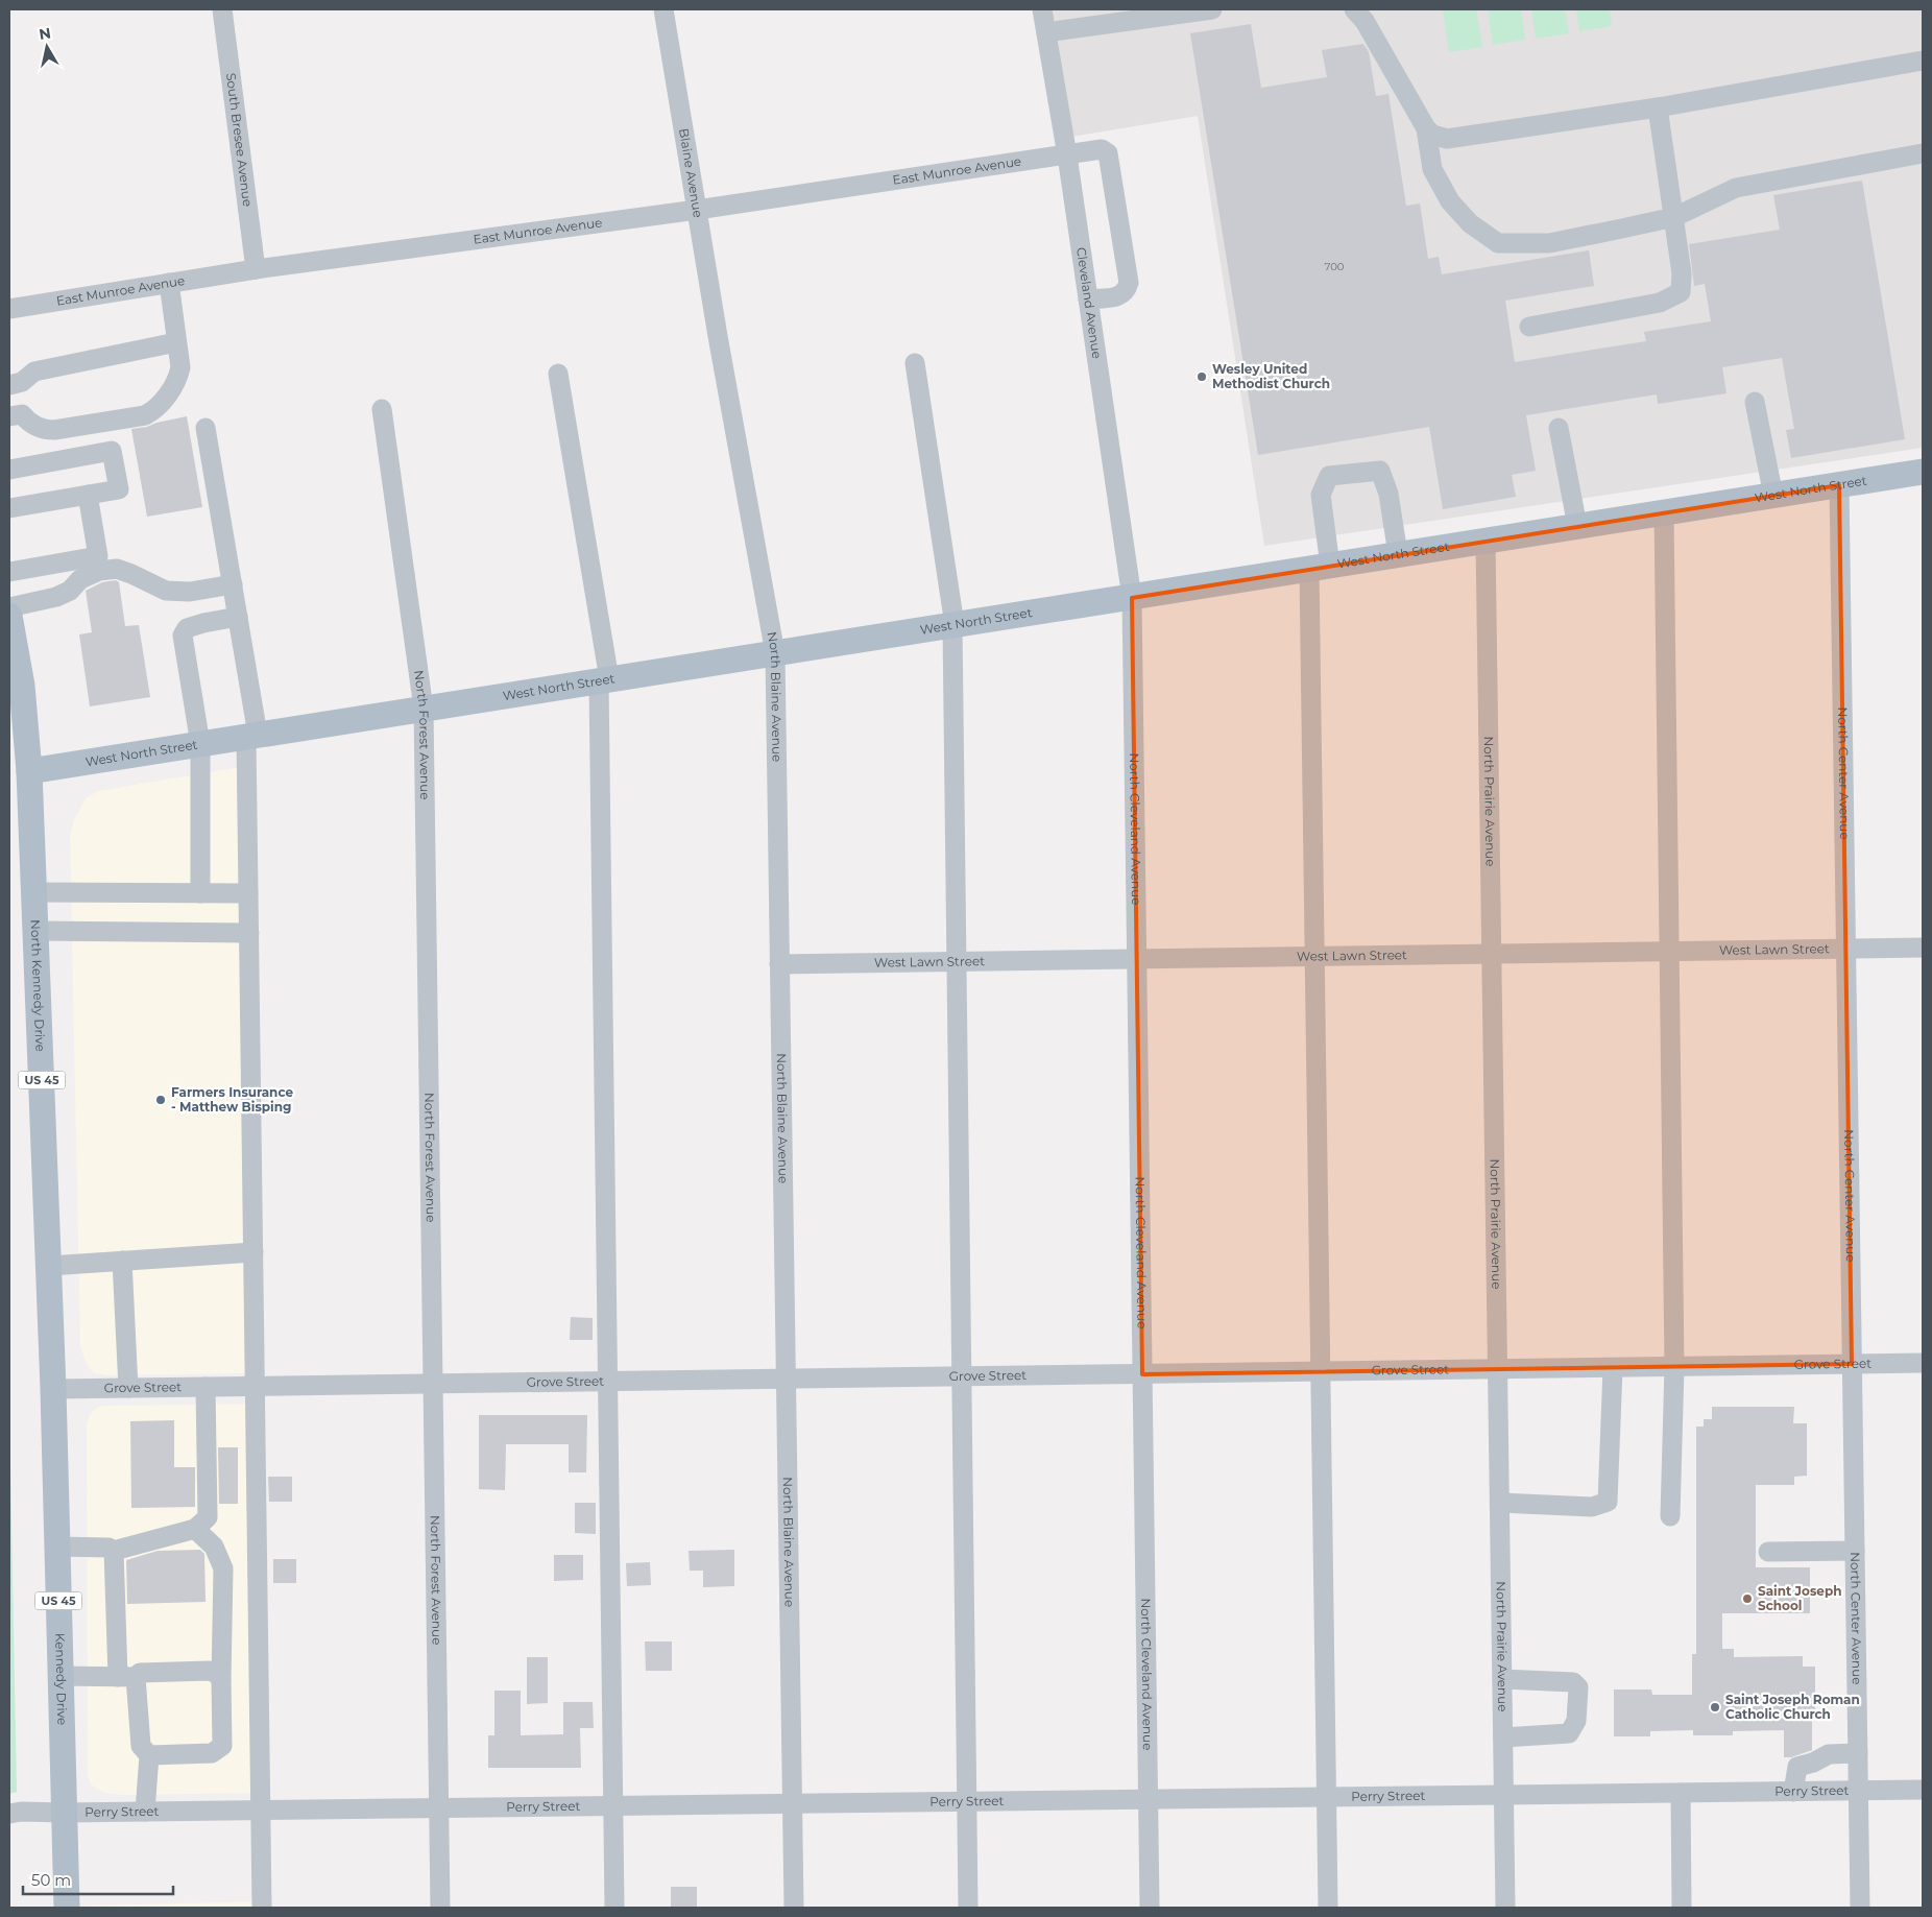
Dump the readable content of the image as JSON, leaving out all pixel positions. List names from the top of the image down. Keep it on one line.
{"streets":{"main road":["West North Street","North Kennedy Drive","US 45","Kennedy Drive"],"street":["South Bresee Avenue","Blaine Avenue","East Munroe Avenue","Cleveland Avenue","North Blaine Avenue","North Forest Avenue","North Center Avenue","North Prairie Avenue","North Cleveland Avenue","West Lawn Street","Grove Street","Perry Street"]},"crossings":[["South Bresee Avenue","East Munroe Avenue"],["Blaine Avenue","East Munroe Avenue"],["Blaine Avenue","North Blaine Avenue"],["East Munroe Avenue","Cleveland Avenue"],["Cleveland Avenue","West North Street"],["Cleveland Avenue","North Cleveland Avenue"],["West North Street","North Blaine Avenue"],["West North Street","North Forest Avenue"],["West North Street","North Center Avenue"],["West North Street","North Prairie Avenue"],["West North Street","North Cleveland Avenue"],["West North Street","North Kennedy Drive"],["West North Street","US 45"],["North Blaine Avenue","West Lawn Street"],["North Blaine Avenue","Grove Street"],["North Blaine Avenue","Perry Street"],["North Forest Avenue","Grove Street"],["North Forest Avenue","Perry Street"],["North Center Avenue","West Lawn Street"],["North Center Avenue","Grove Street"],["North Center Avenue","Perry Street"],["North Prairie Avenue","West Lawn Street"],["North Prairie Avenue","Grove Street"],["North Prairie Avenue","Perry Street"],["North Cleveland Avenue","West Lawn Street"],["North Cleveland Avenue","Grove Street"],["North Cleveland Avenue","Perry Street"],["North Kennedy Drive","US 45"],["North Kennedy Drive","Grove Street"],["North Kennedy Drive","Kennedy Drive"],["Grove Street","Kennedy Drive"],["Kennedy Drive","Perry Street"]],"places":["Wesley United Methodist Church","Farmers Insurance - Matthew Bisping","Saint Joseph School","Saint Joseph Roman Catholic Church"],"house_numbers":["700"],"scale_bar":"50 m","north":"top"}
